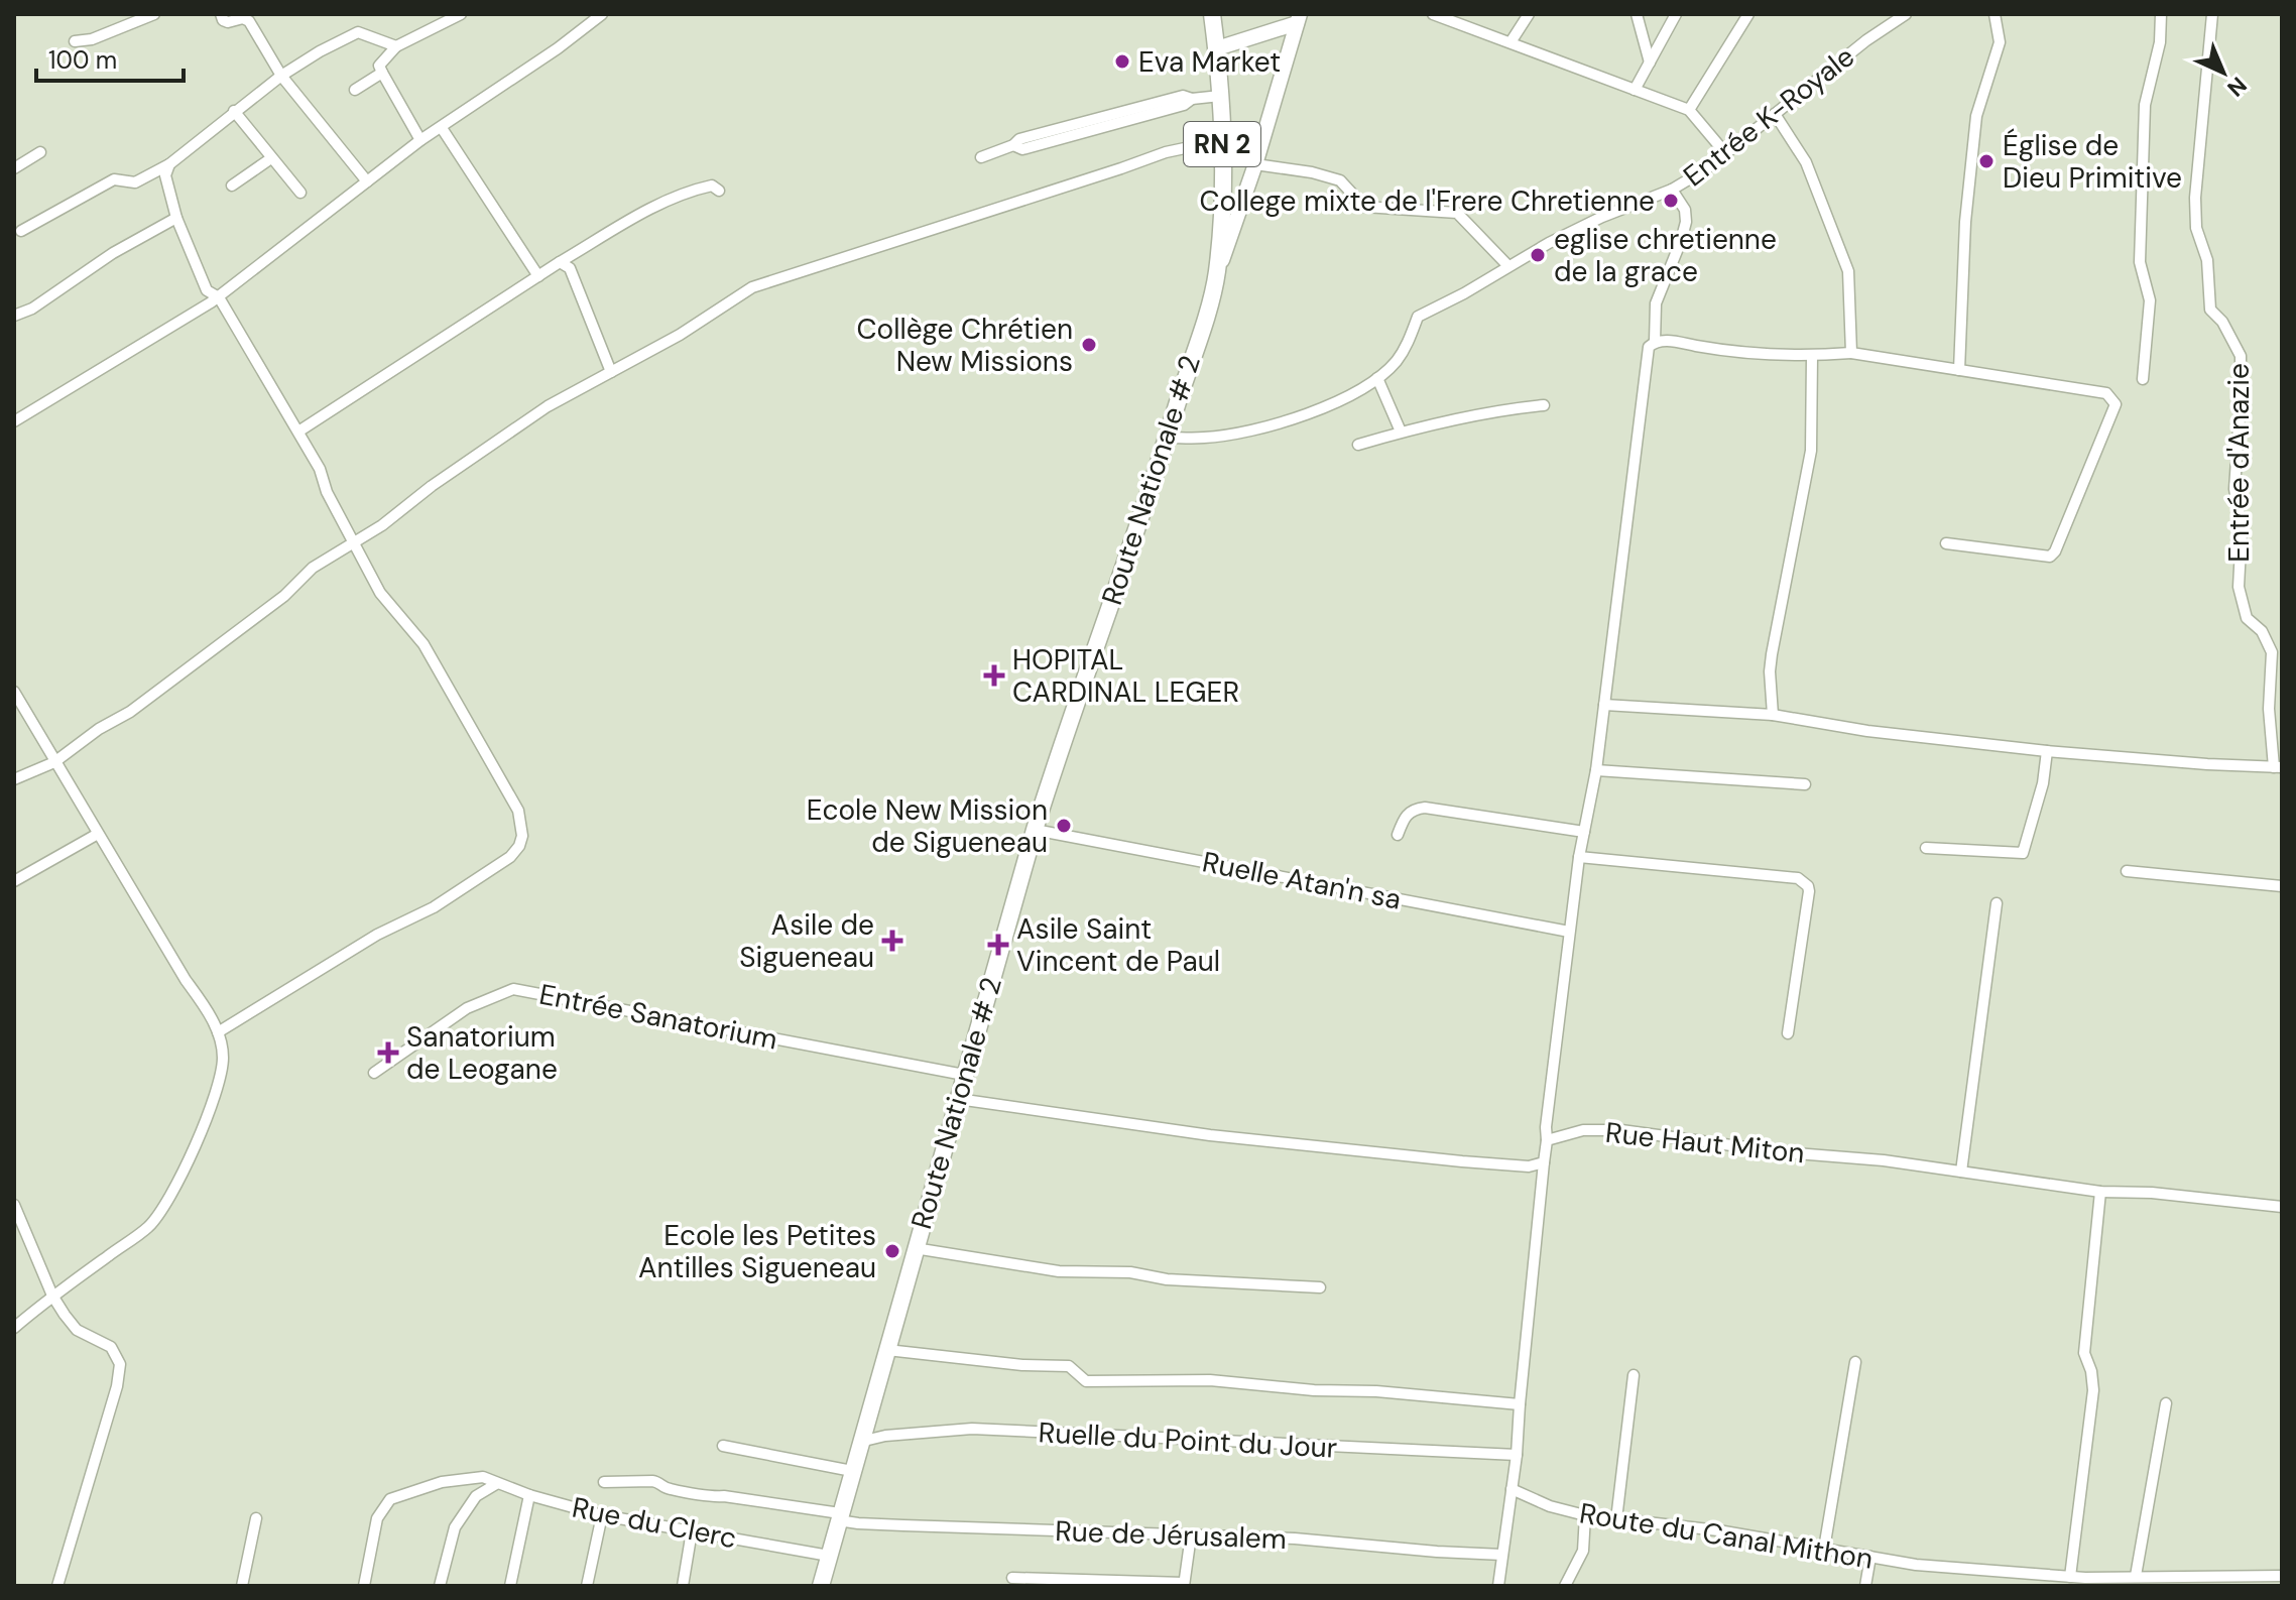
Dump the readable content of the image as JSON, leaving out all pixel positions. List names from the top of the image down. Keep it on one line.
{"streets":{"main road":["RN 2","Route Nationale # 2"],"street":["Entrée K-Royale","Entrée d'Anazie","Ruelle Atan'n sa","Entrée Sanatorium","Rue Haut Miton","Ruelle du Point du Jour","Rue du Clerc","Rue de Jérusalem","Route du Canal Mithon"]},"crossings":[["Entrée K-Royale","Route Nationale # 2"],["Route Nationale # 2","Ruelle Atan'n sa"],["Route Nationale # 2","Entrée Sanatorium"],["Route Nationale # 2","Ruelle du Point du Jour"],["Route Nationale # 2","Rue du Clerc"],["Route Nationale # 2","Rue de Jérusalem"]],"places":{"other":["Eva Market","Église de Dieu Primitive","College mixte de l'Frere Chretienne","eglise chretienne de la grace","Collège Chrétien New Missions","Ecole New Mission de Sigueneau","Ecole les Petites Antilles Sigueneau"],"health":["HOPITAL CARDINAL LEGER","Asile de Sigueneau","Asile Saint Vincent de Paul","Sanatorium de Leogane"]},"scale_bar":"100 m","north":"bottom right"}
